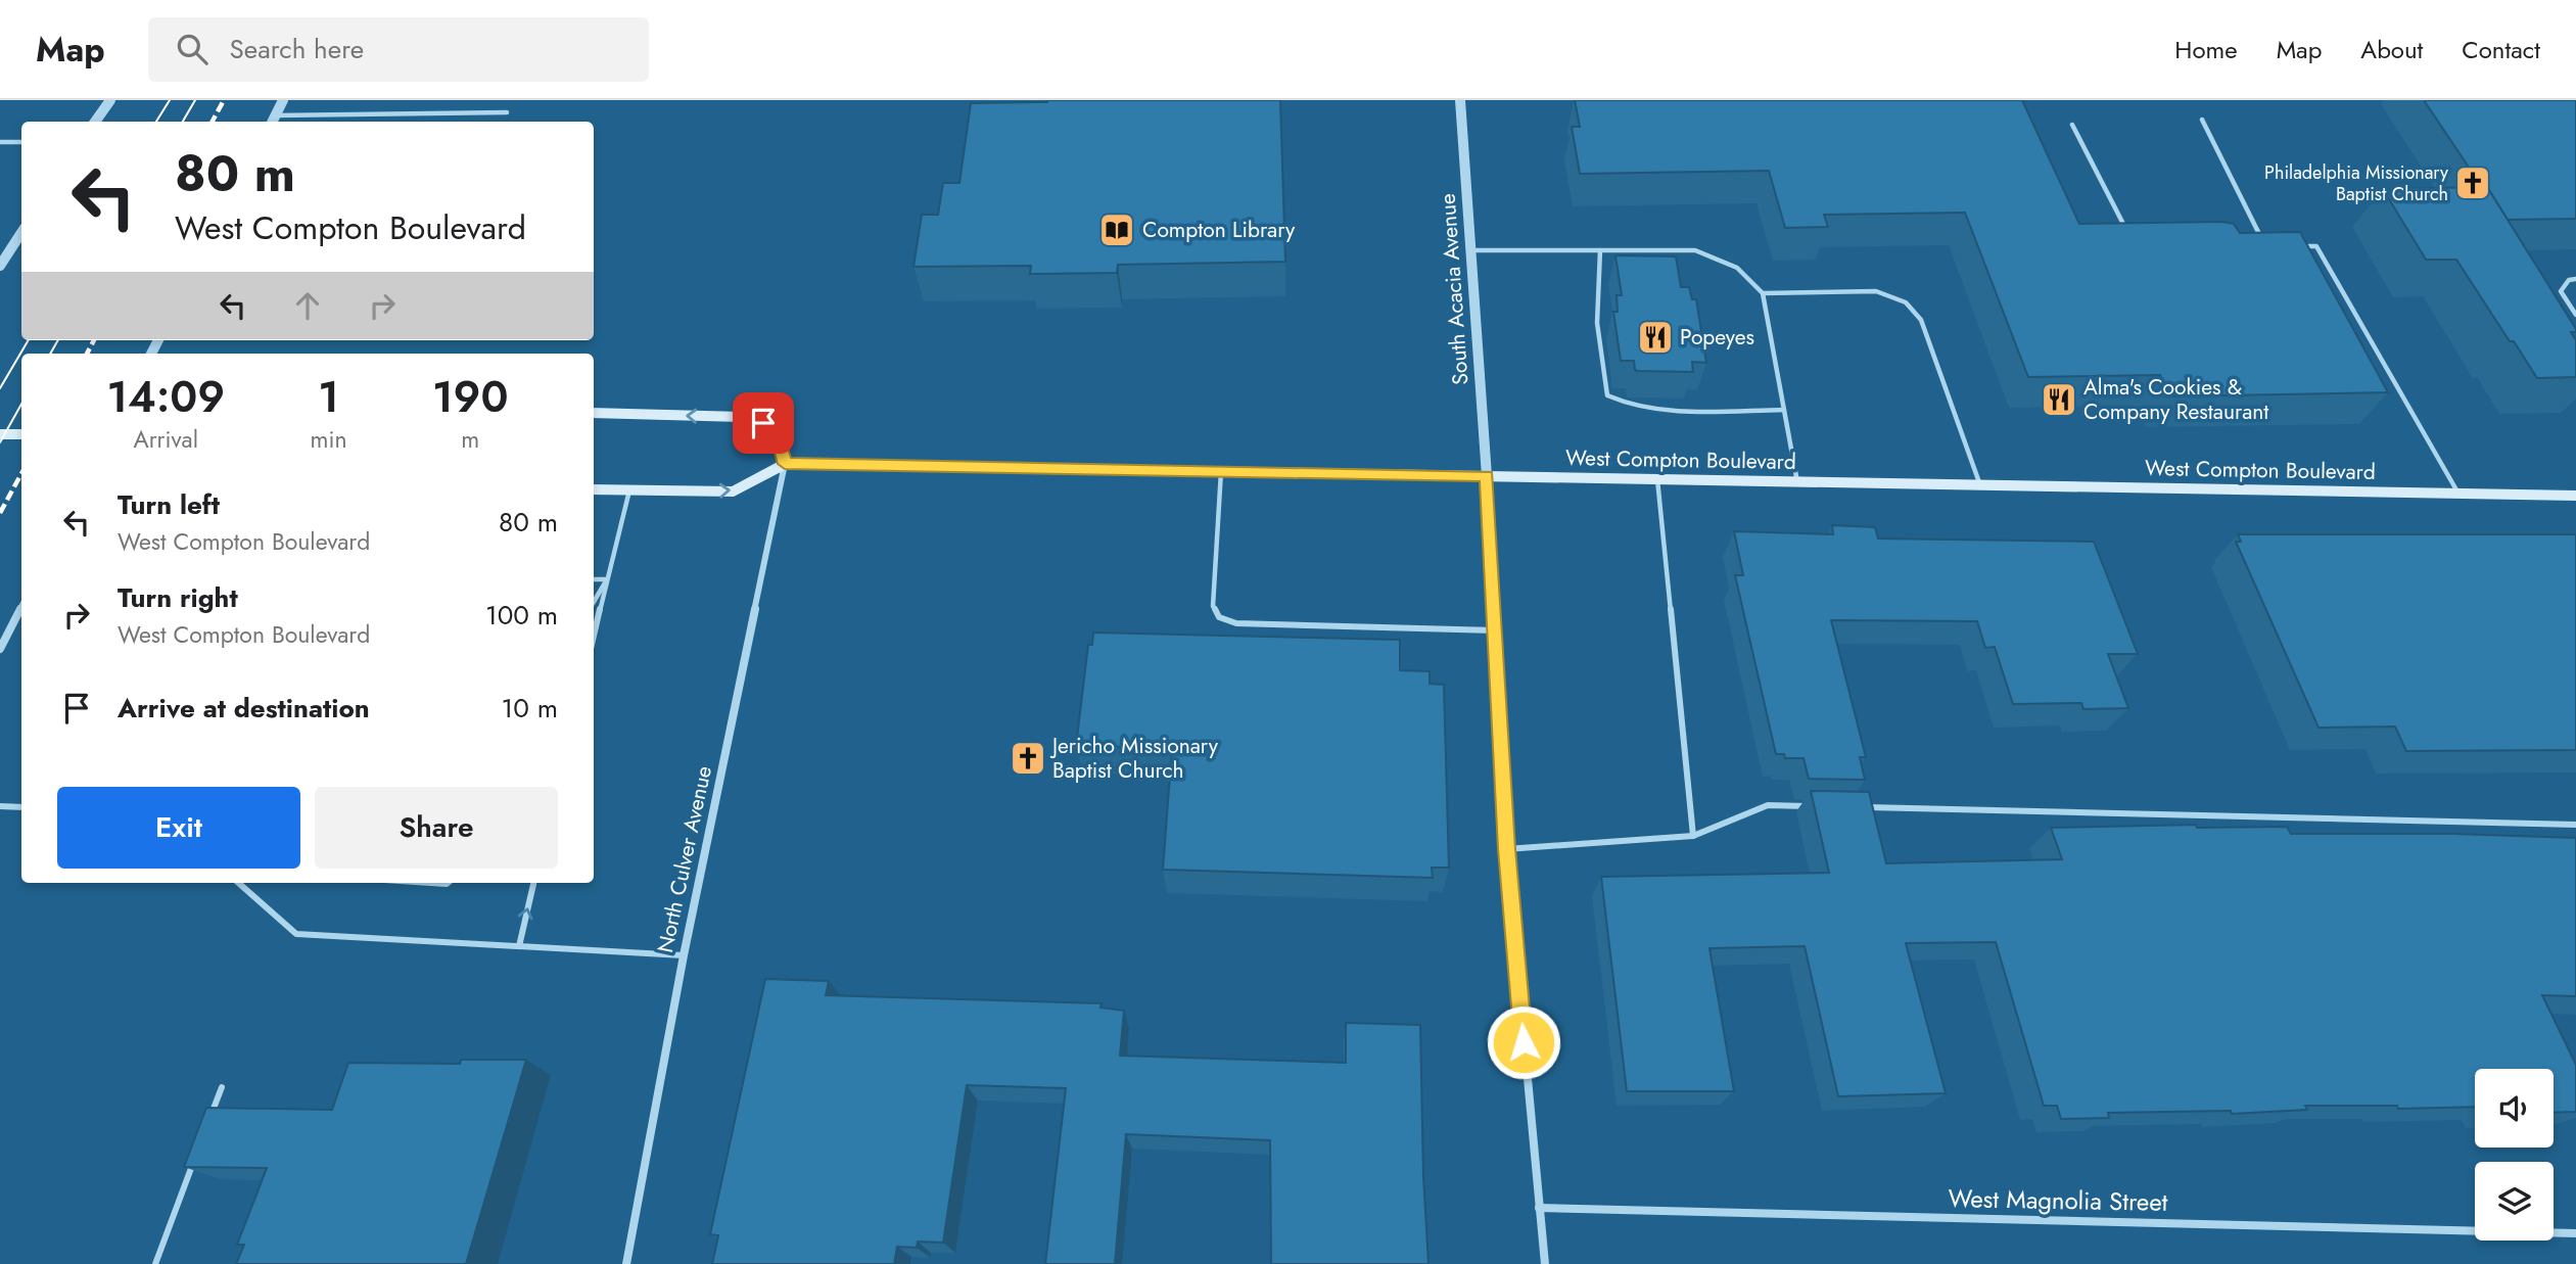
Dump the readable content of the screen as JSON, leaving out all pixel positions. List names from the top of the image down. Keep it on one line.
{"streets":{"main road":["West Compton Boulevard"],"street":["South Acacia Avenue","North Culver Avenue","West Magnolia Street"]},"crossings":[["South Acacia Avenue","West Compton Boulevard"],["West Compton Boulevard","North Culver Avenue"]],"places":{"church":["Philadelphia Missionary Baptist Church","Jericho Missionary Baptist Church"],"library":["Compton Library"],"restaurant":["Popeyes","Alma's Cookies & Company Restaurant"]},"page":{"header":"Map","search":"Search here","nav":["Home","Map","About","Contact"],"turn":["80 m","West Compton Boulevard"],"eta":["14:09","Arrival","1","min","190","m"],"list":[{"name":"Turn left","note":"West Compton Boulevard","value":"80 m"},{"name":"Turn right","note":"West Compton Boulevard","value":"100 m"},{"name":"Arrive at destination","value":"10 m"}],"buttons":["Exit","Share"]}}
